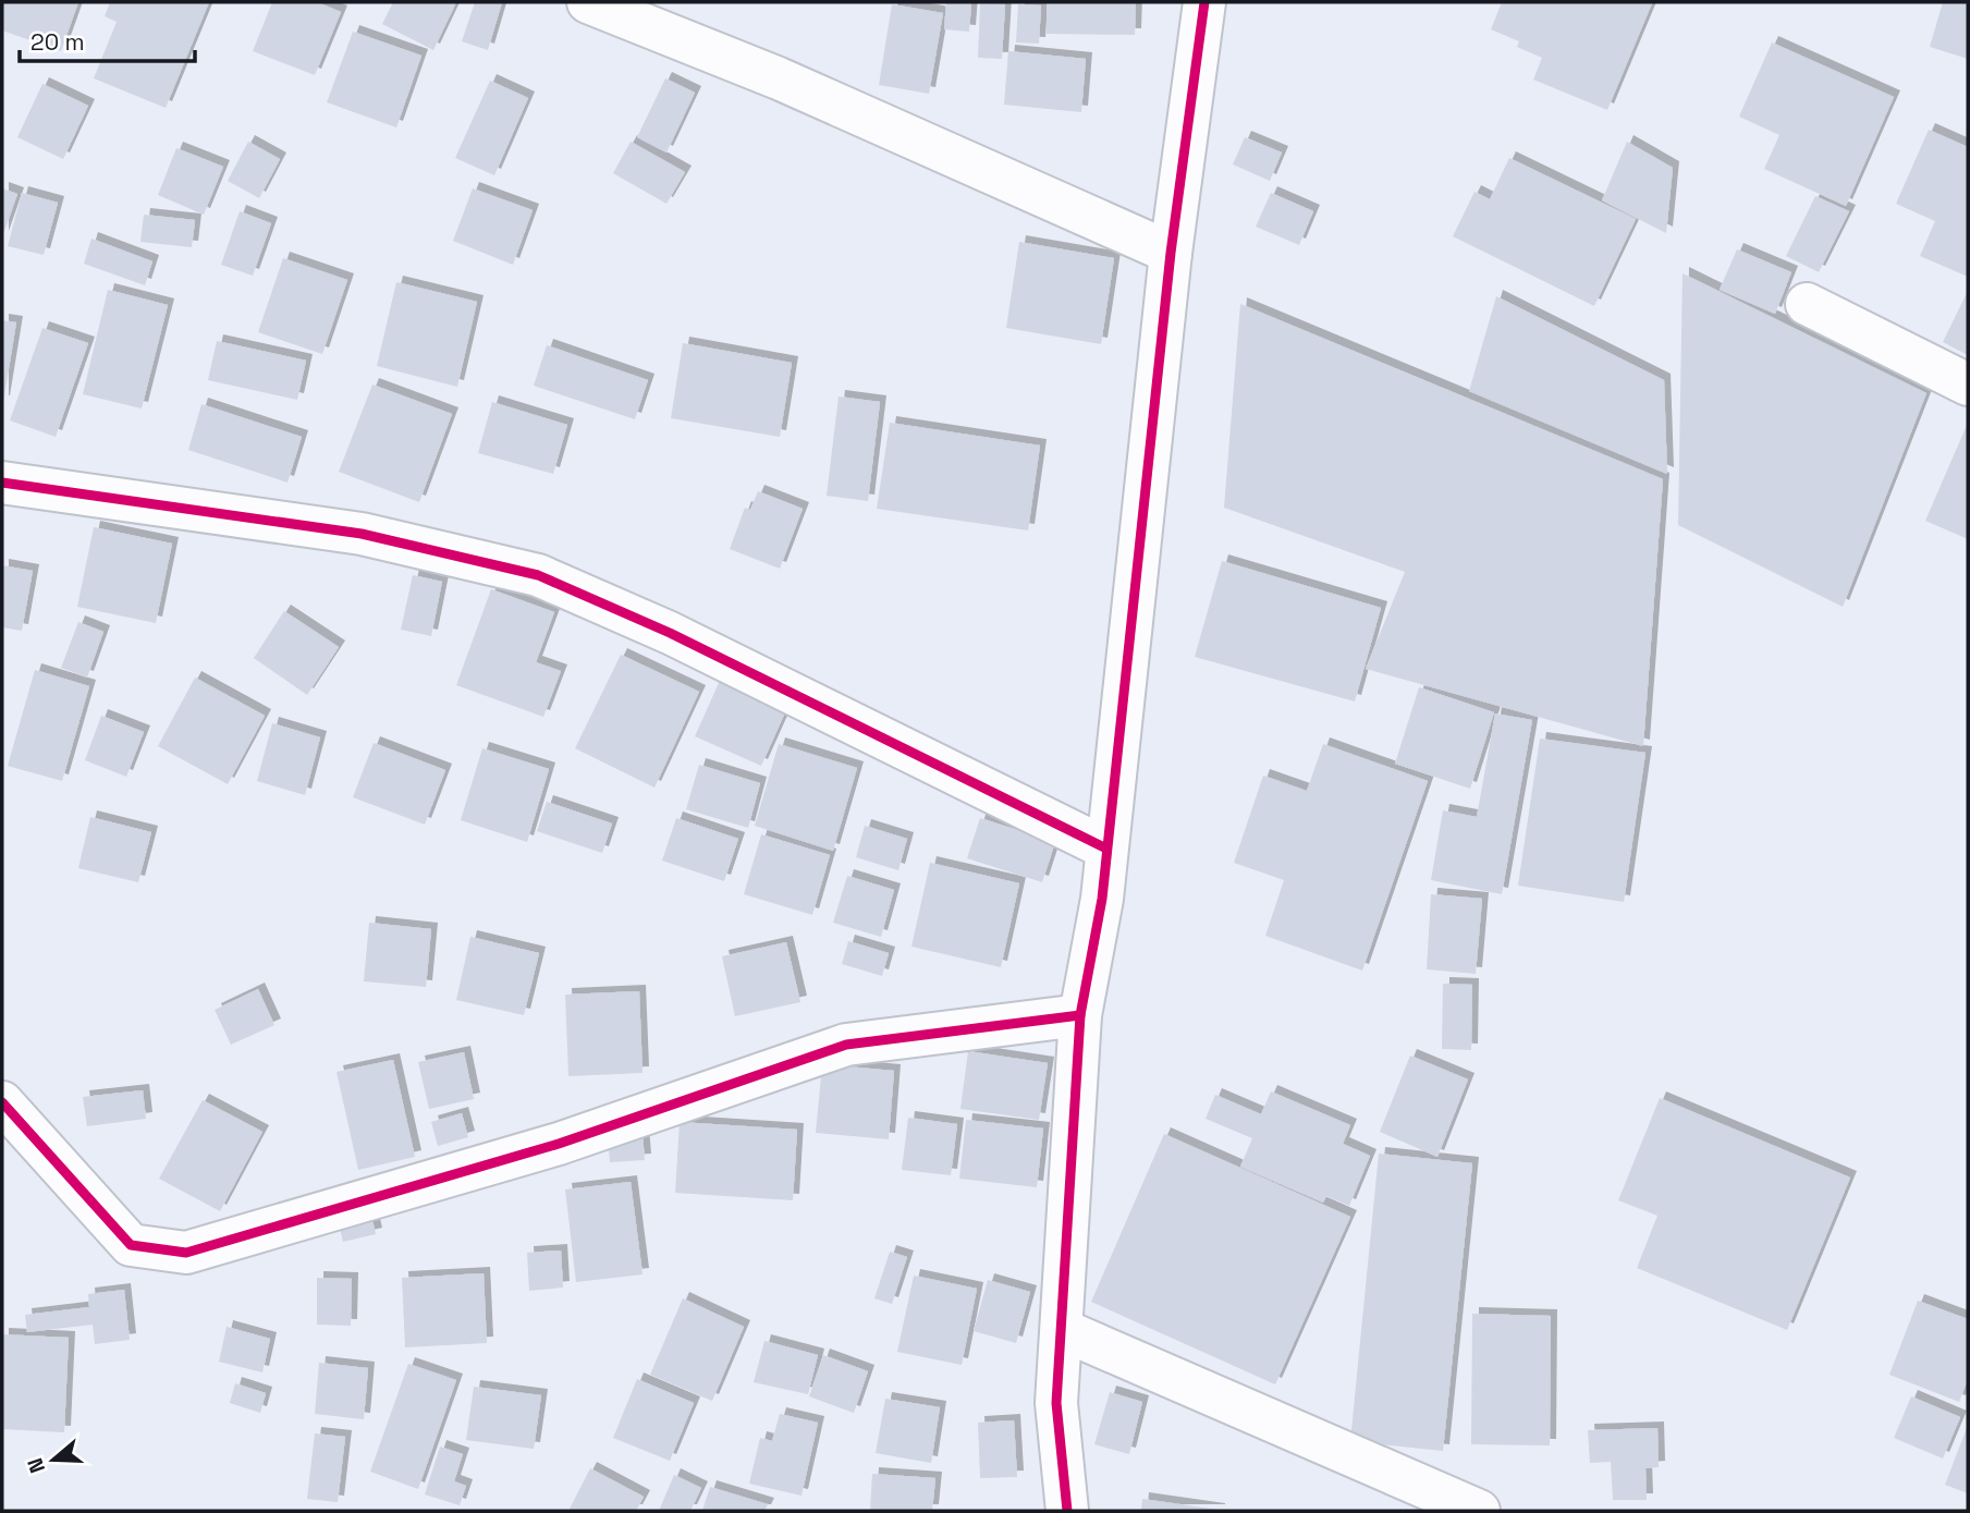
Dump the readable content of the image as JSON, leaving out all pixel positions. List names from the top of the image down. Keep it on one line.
{"scale_bar":"20 m","north":"left"}
